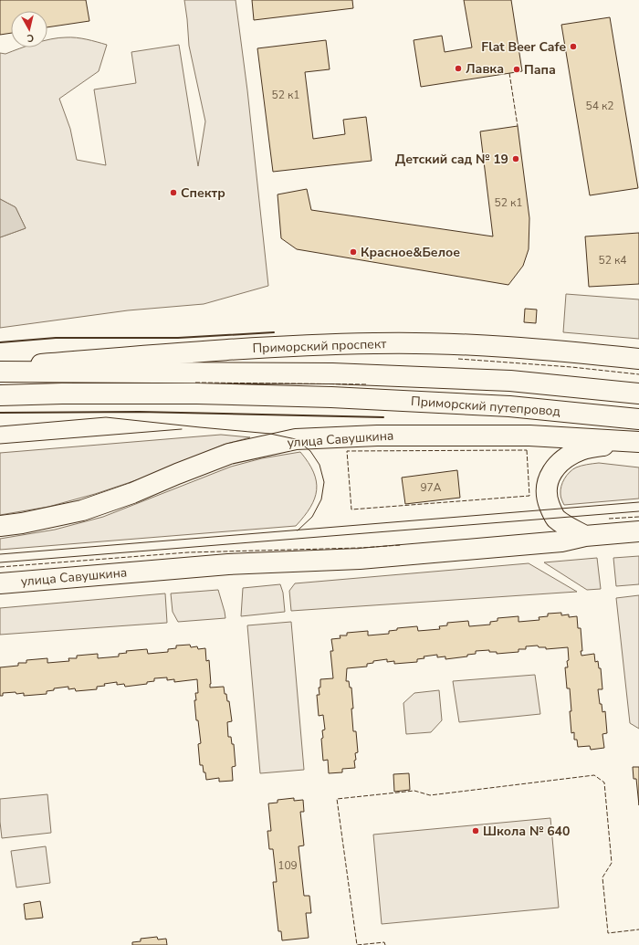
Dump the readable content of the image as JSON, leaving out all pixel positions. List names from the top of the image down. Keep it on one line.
{"streets":{"main road":["Приморский проспект","Приморский путепровод","улица Савушкина"]},"crossings":[["Приморский проспект","Приморский путепровод"]],"places":["Flat Beer Cafe","Лавка","Папа","Детский сад № 19","Спектр","Красное&Белое","Школа № 640"],"house_numbers":["52 к1","54 к2","52 к1","52 к4","97А","109"],"north":"bottom"}
